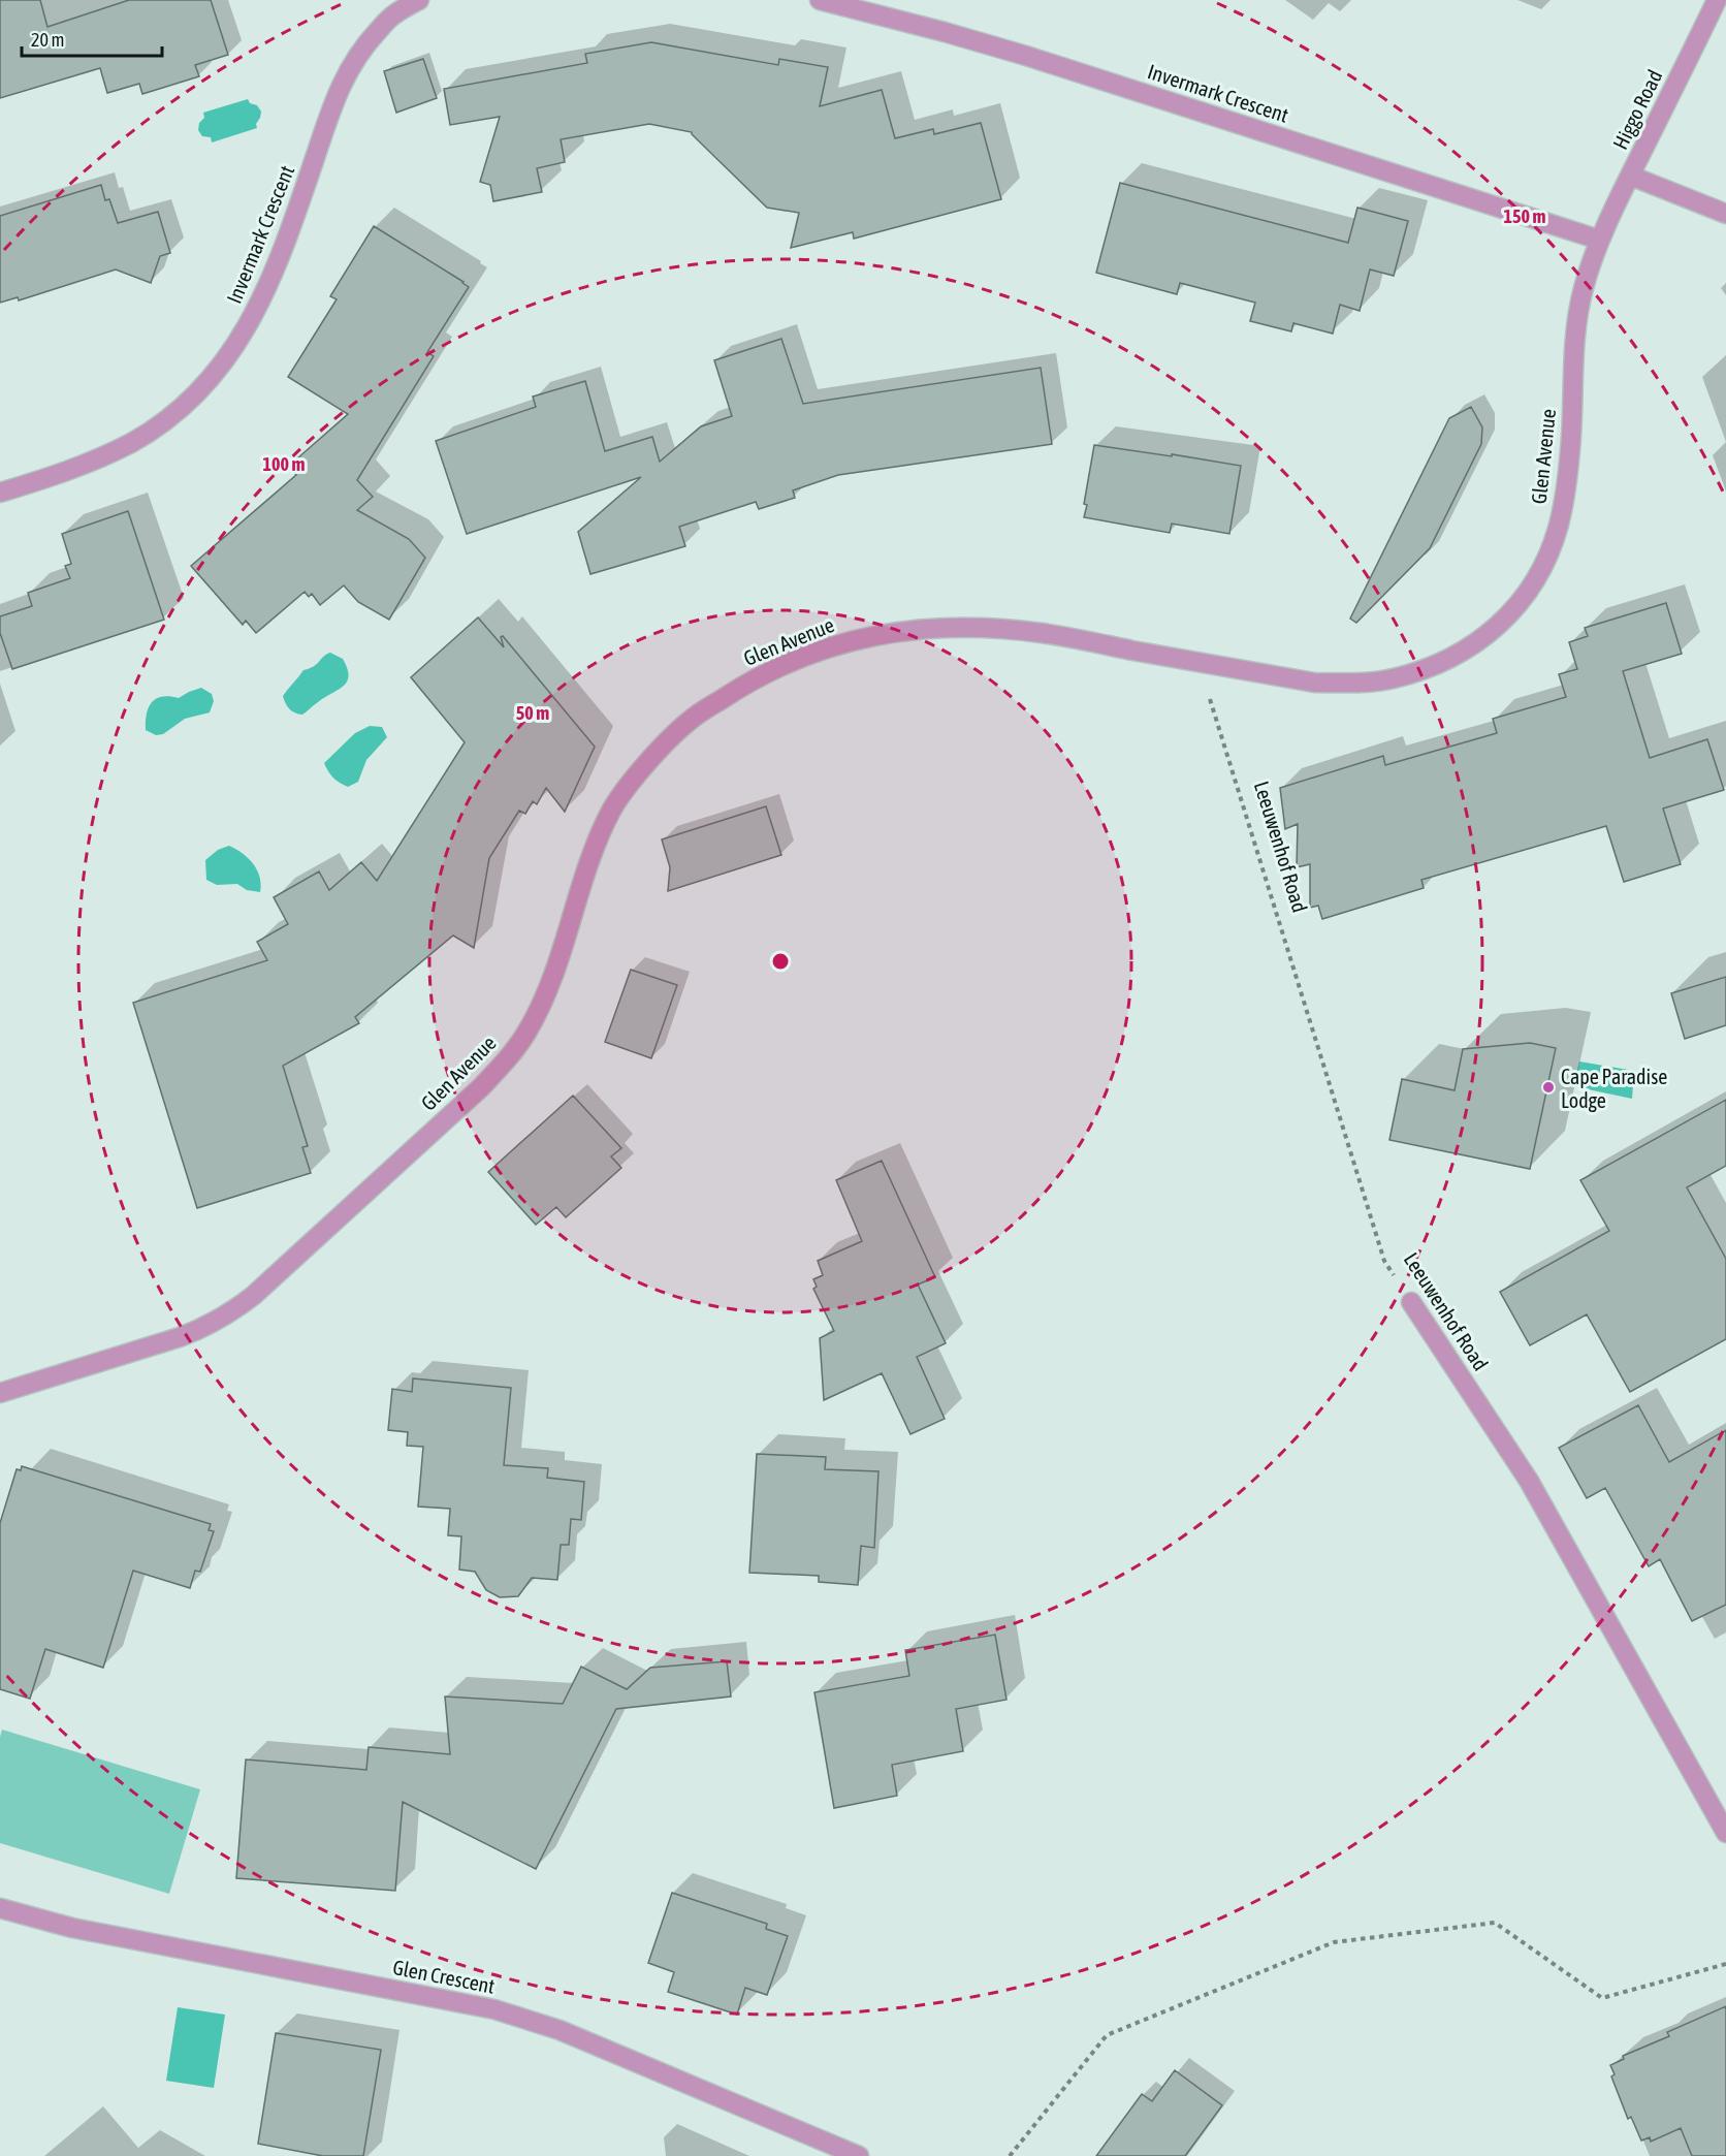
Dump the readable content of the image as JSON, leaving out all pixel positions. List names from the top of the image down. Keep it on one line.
{"streets":{"street":["Invermark Crescent","Higgo Road","Glen Avenue","Leeuwenhof Road","Glen Crescent"]},"crossings":[["Invermark Crescent","Higgo Road"],["Invermark Crescent","Glen Avenue"],["Higgo Road","Glen Avenue"],["Glen Avenue","Leeuwenhof Road"]],"places":["Cape Paradise Lodge"],"scale_bar":"20 m","rings":["150 m","100 m","50 m"]}
